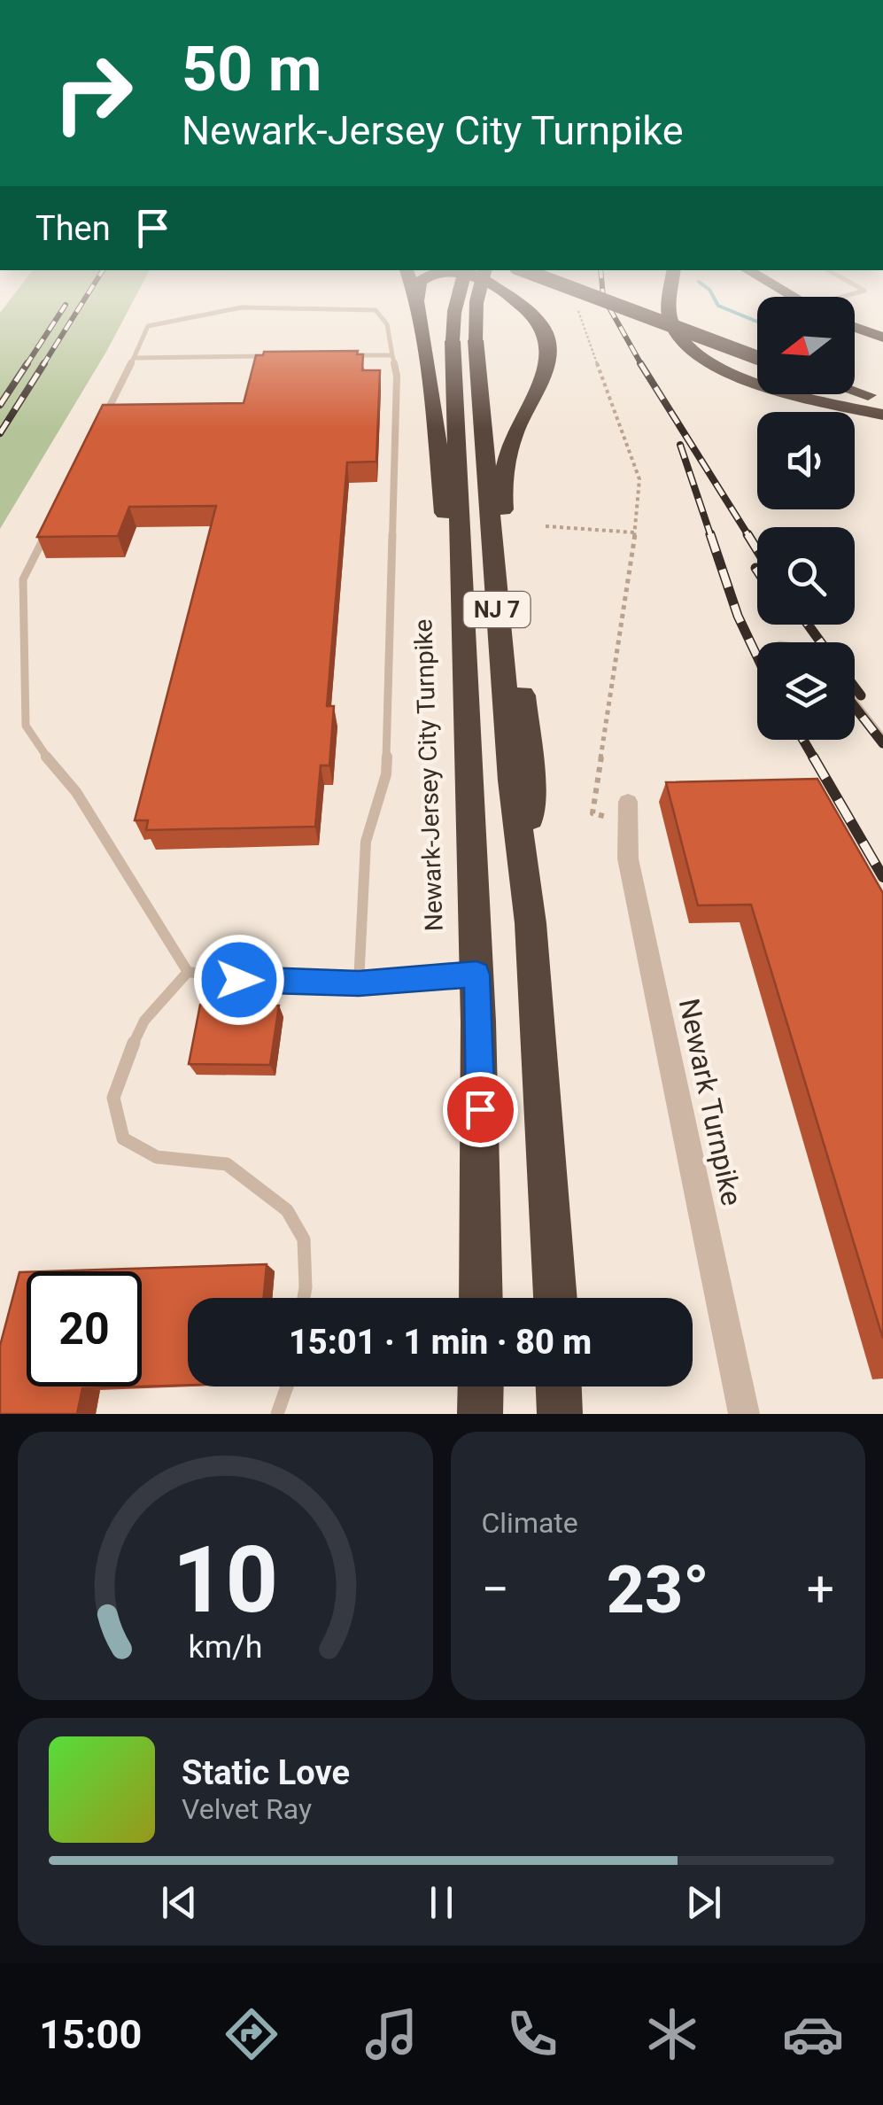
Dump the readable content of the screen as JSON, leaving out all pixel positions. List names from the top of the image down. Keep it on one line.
{"streets":{"highway":["NJ 7","Newark-Jersey City Turnpike"],"street":["Newark Turnpike"]},"crossings":[["NJ 7","Newark-Jersey City Turnpike"]],"north":"left","page":{"turn":["50 m","Newark-Jersey City Turnpike"],"then":"Then","limit":"20","trip":"15:01 · 1 min · 80 m","tile":"Climate","heat":["−","23°","+"],"song":["Static Love","Velvet Ray"],"tabs":"15:00","gauge":["10","km/h"]}}
